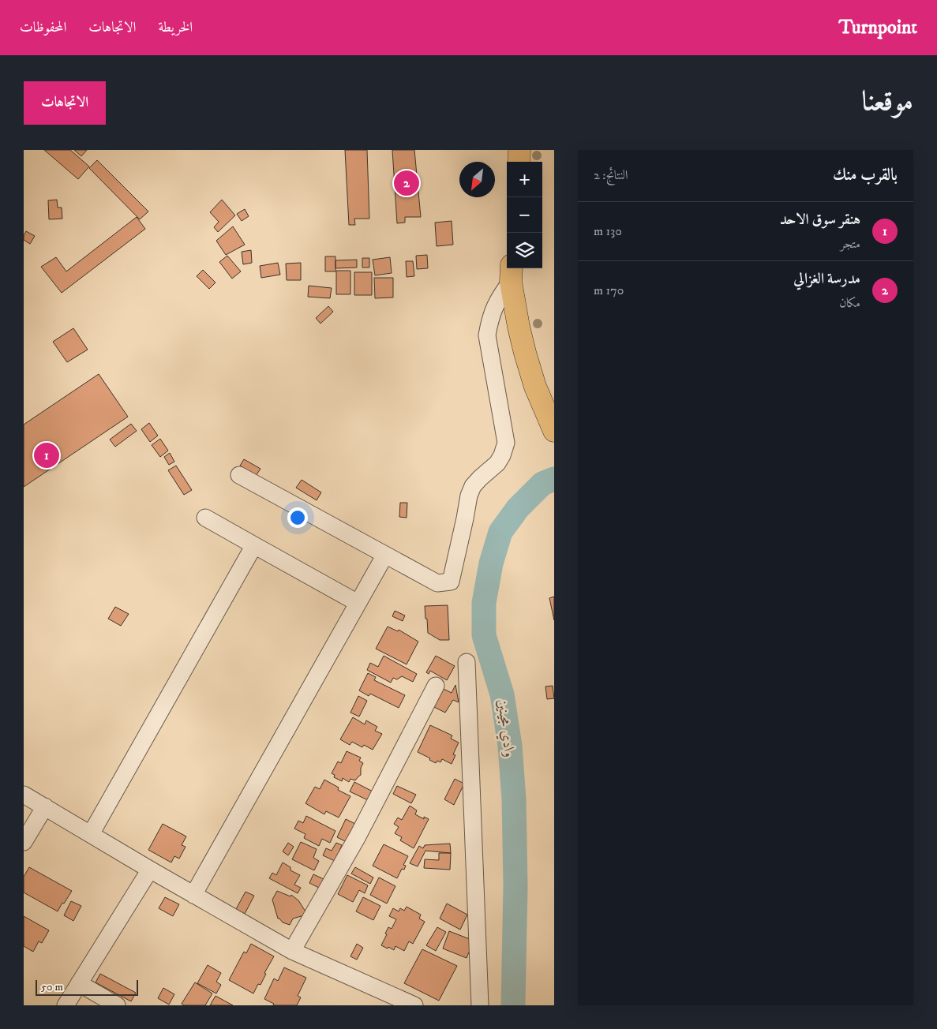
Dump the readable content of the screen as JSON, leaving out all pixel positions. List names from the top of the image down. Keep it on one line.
{"water":["وادي مجينين"],"scale_bar":"50 m","north":"bottom left","page":{"header":"Turnpoint","nav":["الخريطة","الاتجاهات","المحفوظات"],"title":"موقعنا","buttons":"الاتجاهات","heading":["بالقرب منك","النتائج: 2"],"map_buttons":["+","−"],"pins":["2","1"],"list":[{"mark":"1","name":"هنقر سوق الاحد","note":"متجر","value":"130 m"},{"mark":"2","name":"مدرسة الغزالي","note":"مكان","value":"170 m"}],"scale":"50 m"}}
